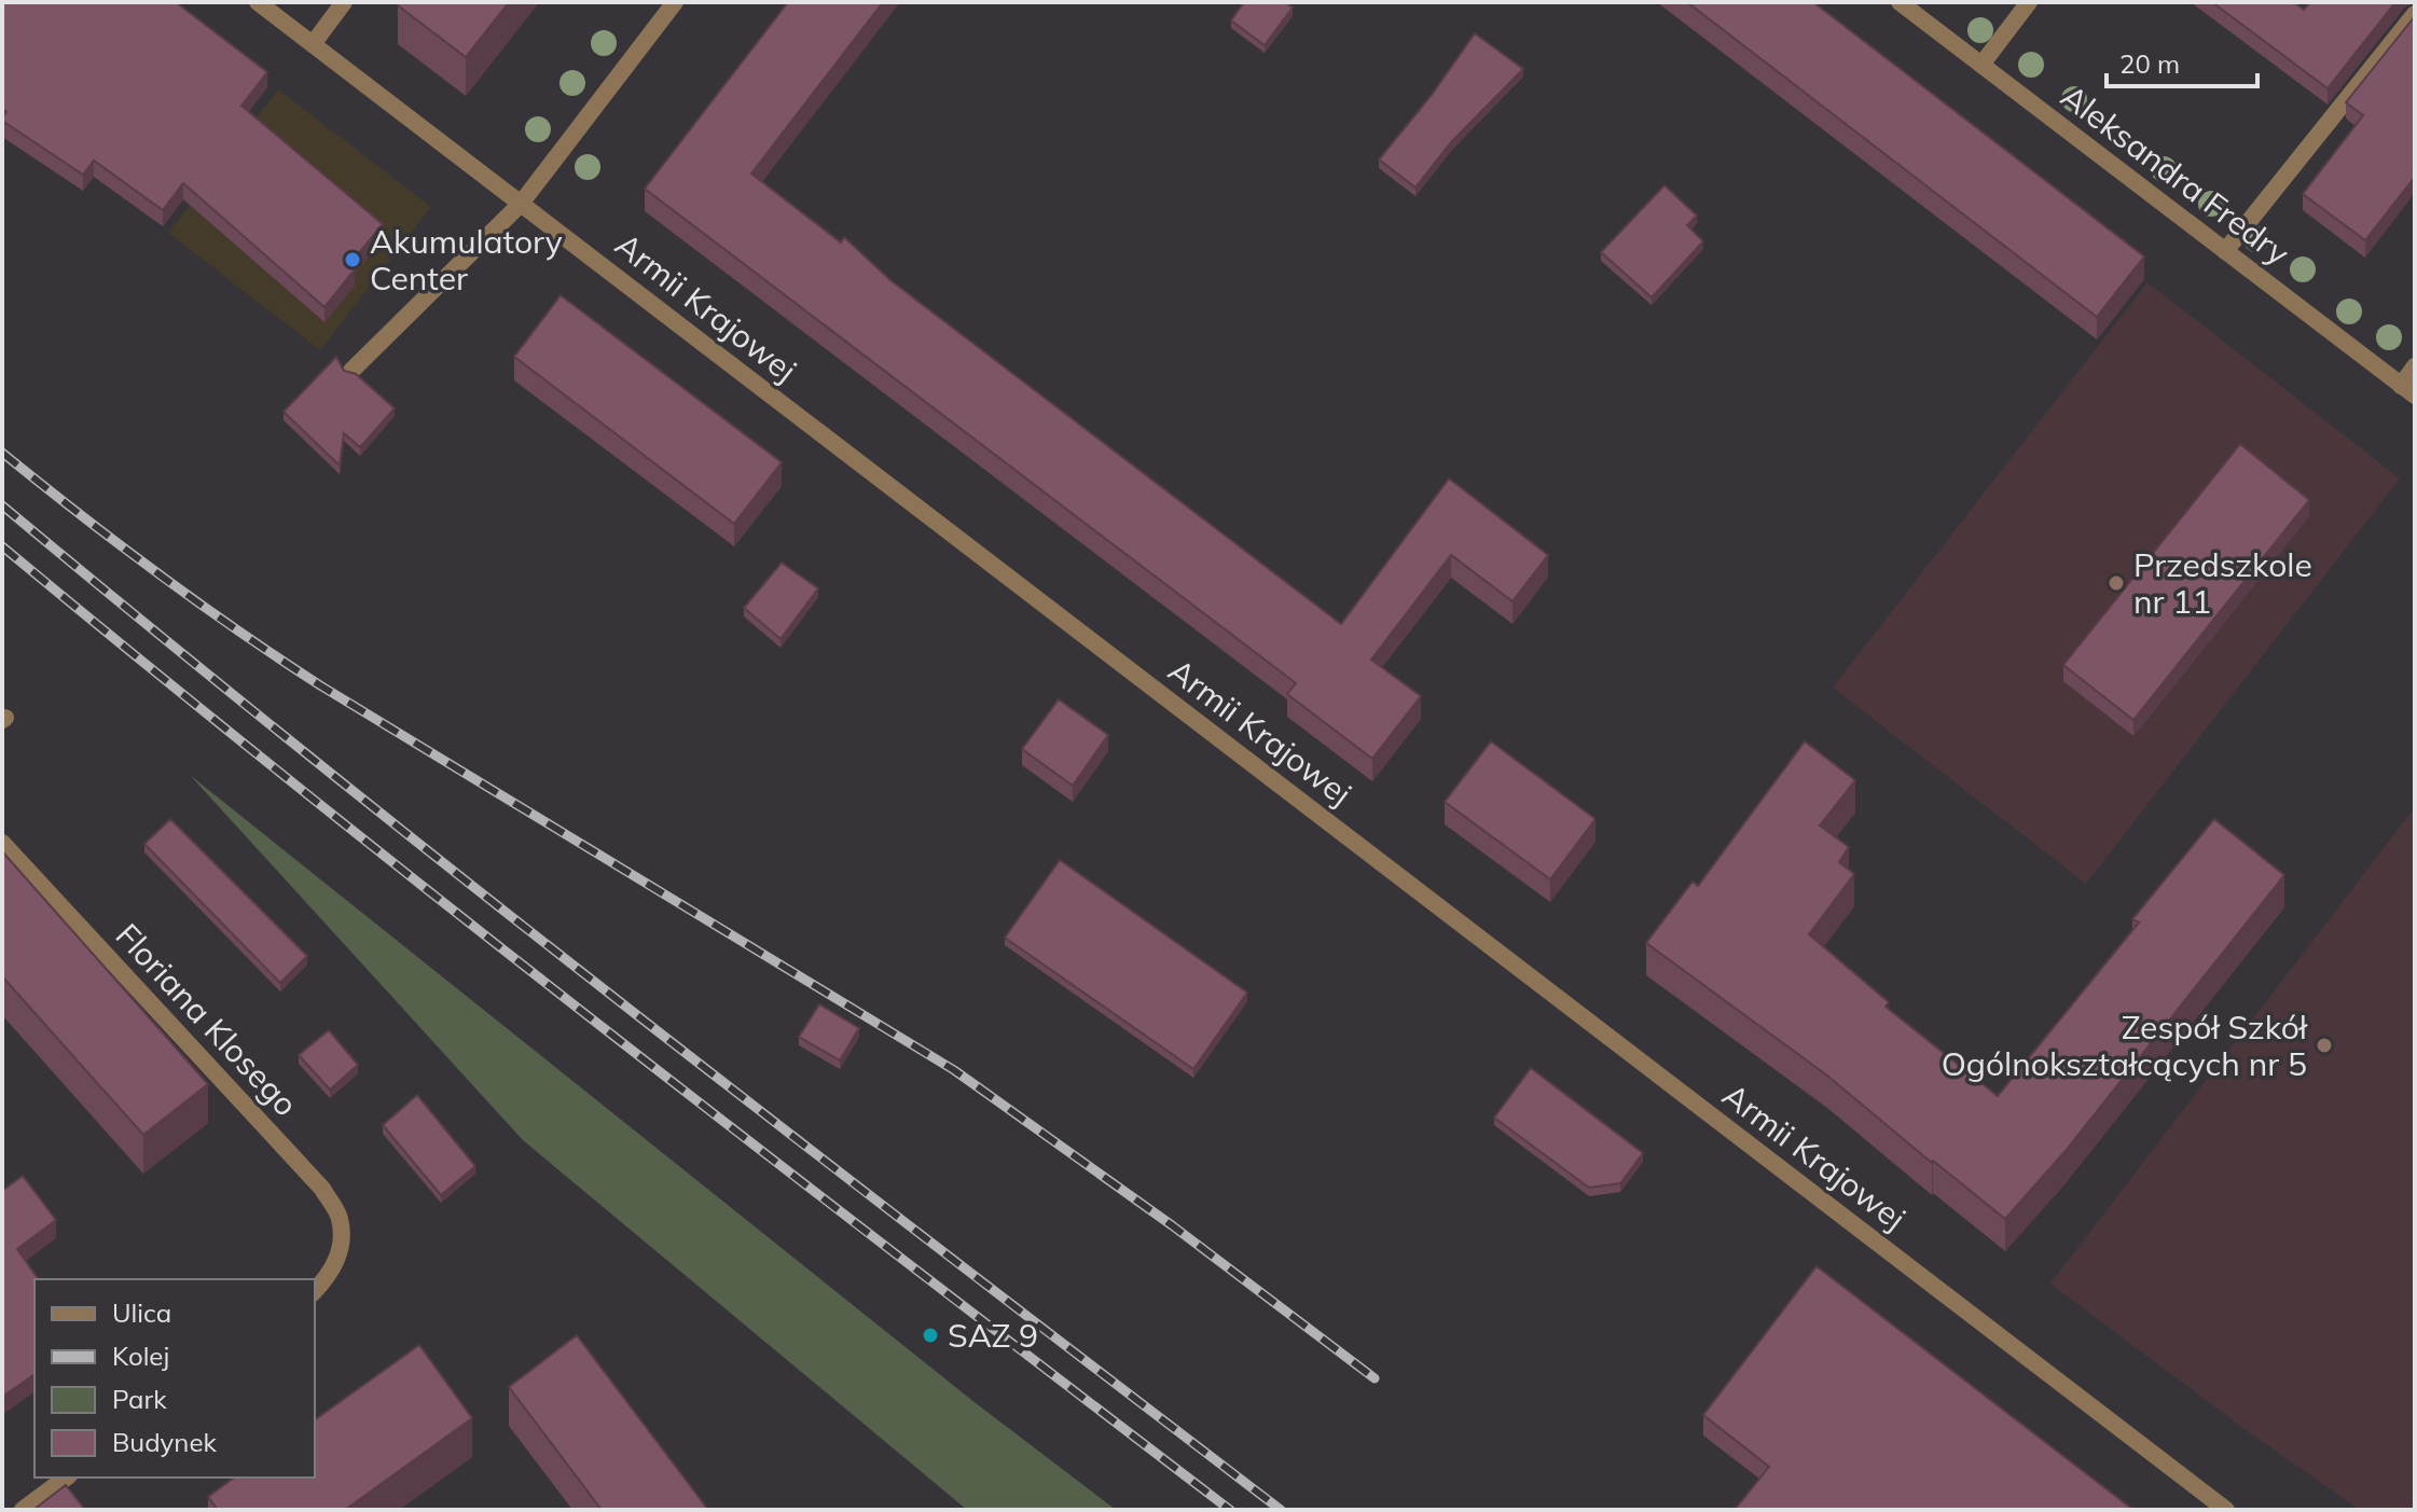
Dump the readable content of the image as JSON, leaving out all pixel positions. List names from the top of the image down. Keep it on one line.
{"streets":{"street":["Aleksandra Fredry","Armii Krajowej","Floriana Klosego"]},"places":["Akumulatory Center","Przedszkole nr 11","Zespół Szkół Ogólnokształcących nr 5","SAZ 9"],"legend":["Ulica","Kolej","Park","Budynek"],"scale_bar":"20 m"}
